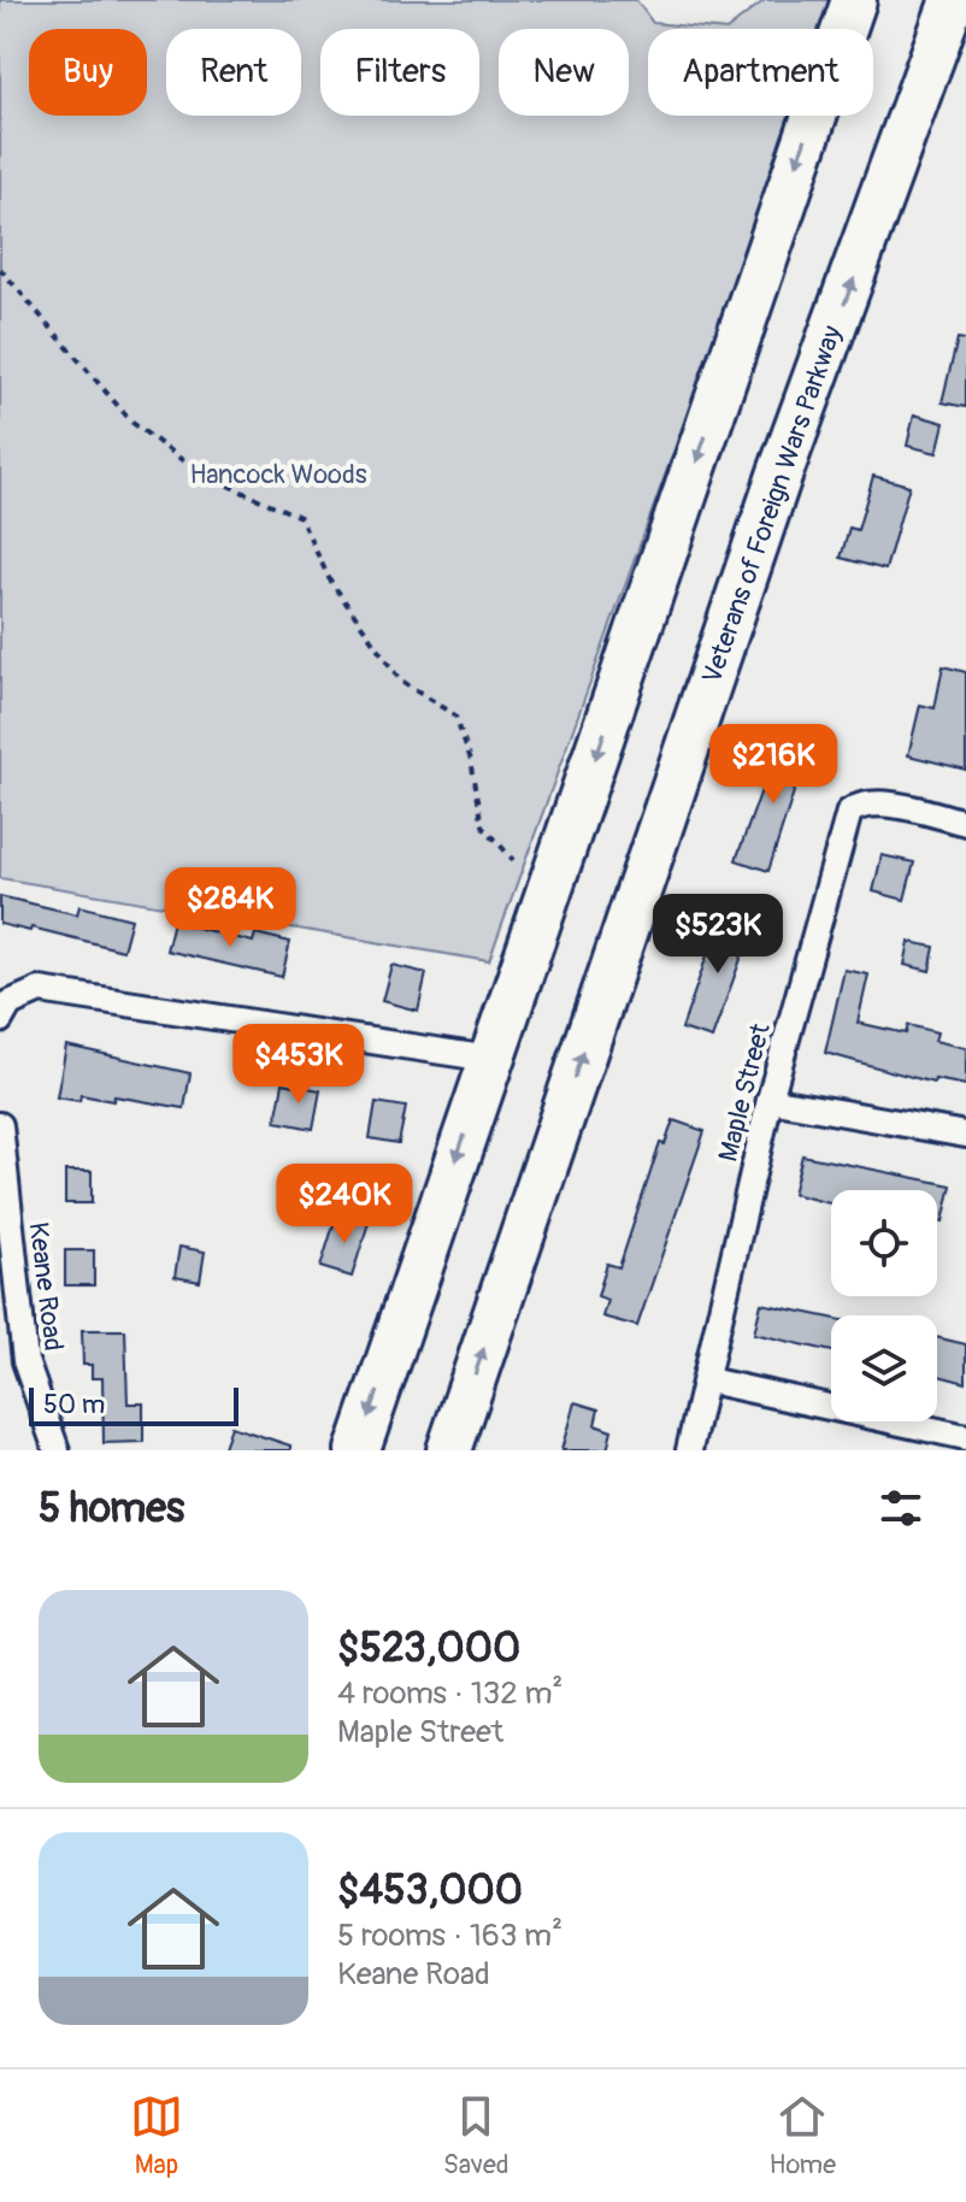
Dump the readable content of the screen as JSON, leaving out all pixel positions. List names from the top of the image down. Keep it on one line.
{"streets":{"highway":["Veterans of Foreign Wars Parkway"],"street":["Maple Street","Keane Road"]},"parks":["Hancock Woods"],"scale_bar":"50 m","page":{"chip":["Buy","Rent","Filters","New","Apartment"],"price":["$216K","$284K","$523K","$453K","$240K"],"scale":"50 m","heading":"5 homes","list":[{"name":"$523,000","note":"4 rooms · 132 m² · Maple Street"},{"name":"$453,000","note":"5 rooms · 163 m² · Keane Road"}],"tabs":["Map","Saved","Home"]}}
